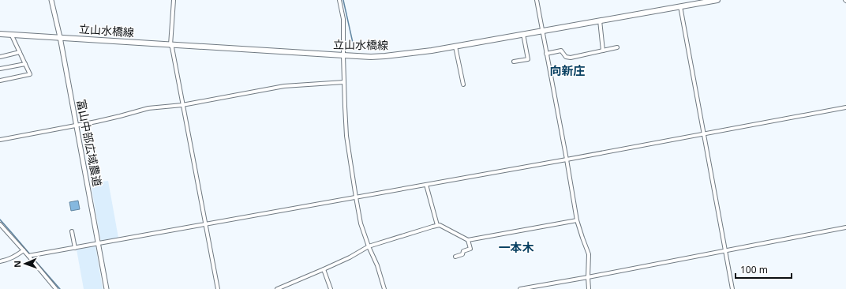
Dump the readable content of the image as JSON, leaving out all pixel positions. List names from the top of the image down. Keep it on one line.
{"streets":{"main road":["立山水橋線"],"street":["富山中部広域農道"]},"crossings":[["立山水橋線","富山中部広域農道"]],"districts":["向新庄","一本木"],"scale_bar":"100 m","north":"left"}
